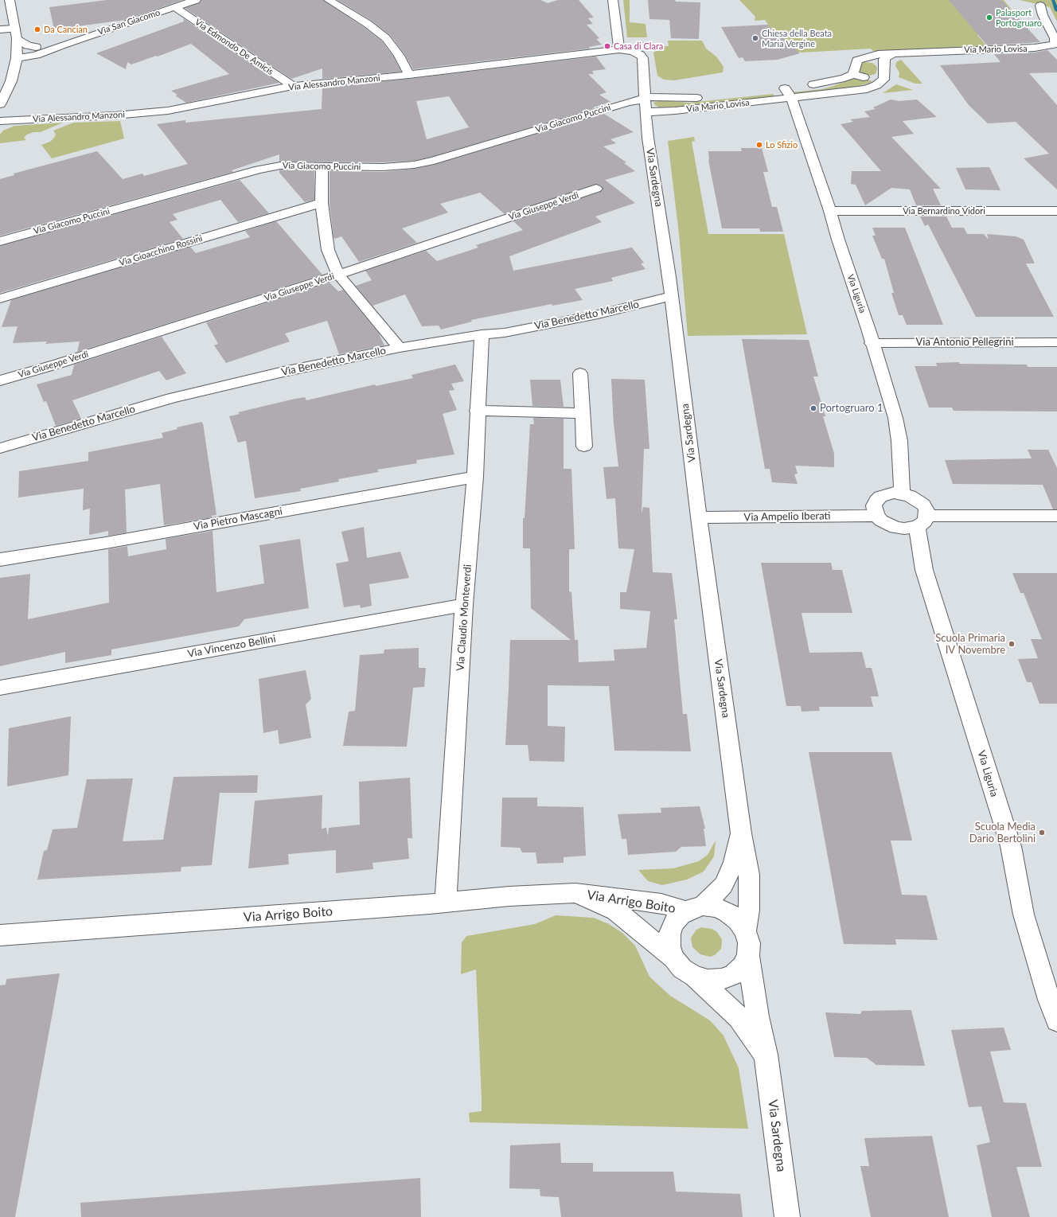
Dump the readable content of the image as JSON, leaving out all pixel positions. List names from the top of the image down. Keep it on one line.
{"streets":{"street":["Via San Giacomo","Via Edmondo De Amicis","Via Mario Lovisa","Via Alessandro Manzoni","Via Giacomo Puccini","Via Sardegna","Via Giuseppe Verdi","Via Bernardino Vidori","Via Gioacchino Rossini","Via Liguria","Via Benedetto Marcello","Via Antonio Pellegrini","Via Ampelio Iberati","Via Pietro Mascagni","Via Claudio Monteverdi","Via Vincenzo Bellini","Via Arrigo Boito"]},"crossings":[["Via San Giacomo","Via Edmondo De Amicis"],["Via Edmondo De Amicis","Via Alessandro Manzoni"],["Via Mario Lovisa","Via Giacomo Puccini"],["Via Mario Lovisa","Via Sardegna"],["Via Mario Lovisa","Via Liguria"],["Via Alessandro Manzoni","Via Sardegna"],["Via Giacomo Puccini","Via Sardegna"],["Via Sardegna","Via Benedetto Marcello"],["Via Sardegna","Via Ampelio Iberati"],["Via Sardegna","Via Arrigo Boito"],["Via Bernardino Vidori","Via Liguria"],["Via Liguria","Via Antonio Pellegrini"],["Via Liguria","Via Ampelio Iberati"],["Via Benedetto Marcello","Via Claudio Monteverdi"],["Via Pietro Mascagni","Via Claudio Monteverdi"],["Via Claudio Monteverdi","Via Vincenzo Bellini"],["Via Claudio Monteverdi","Via Arrigo Boito"]],"places":["Palasport Portogruaro","Da Cancian","Chiesa della Beata Maria Vergine","Casa di Clara","Lo Sfizio","Portogruaro 1","Scuola Primaria IV Novembre","Scuola Media Dario Bertolini"]}
